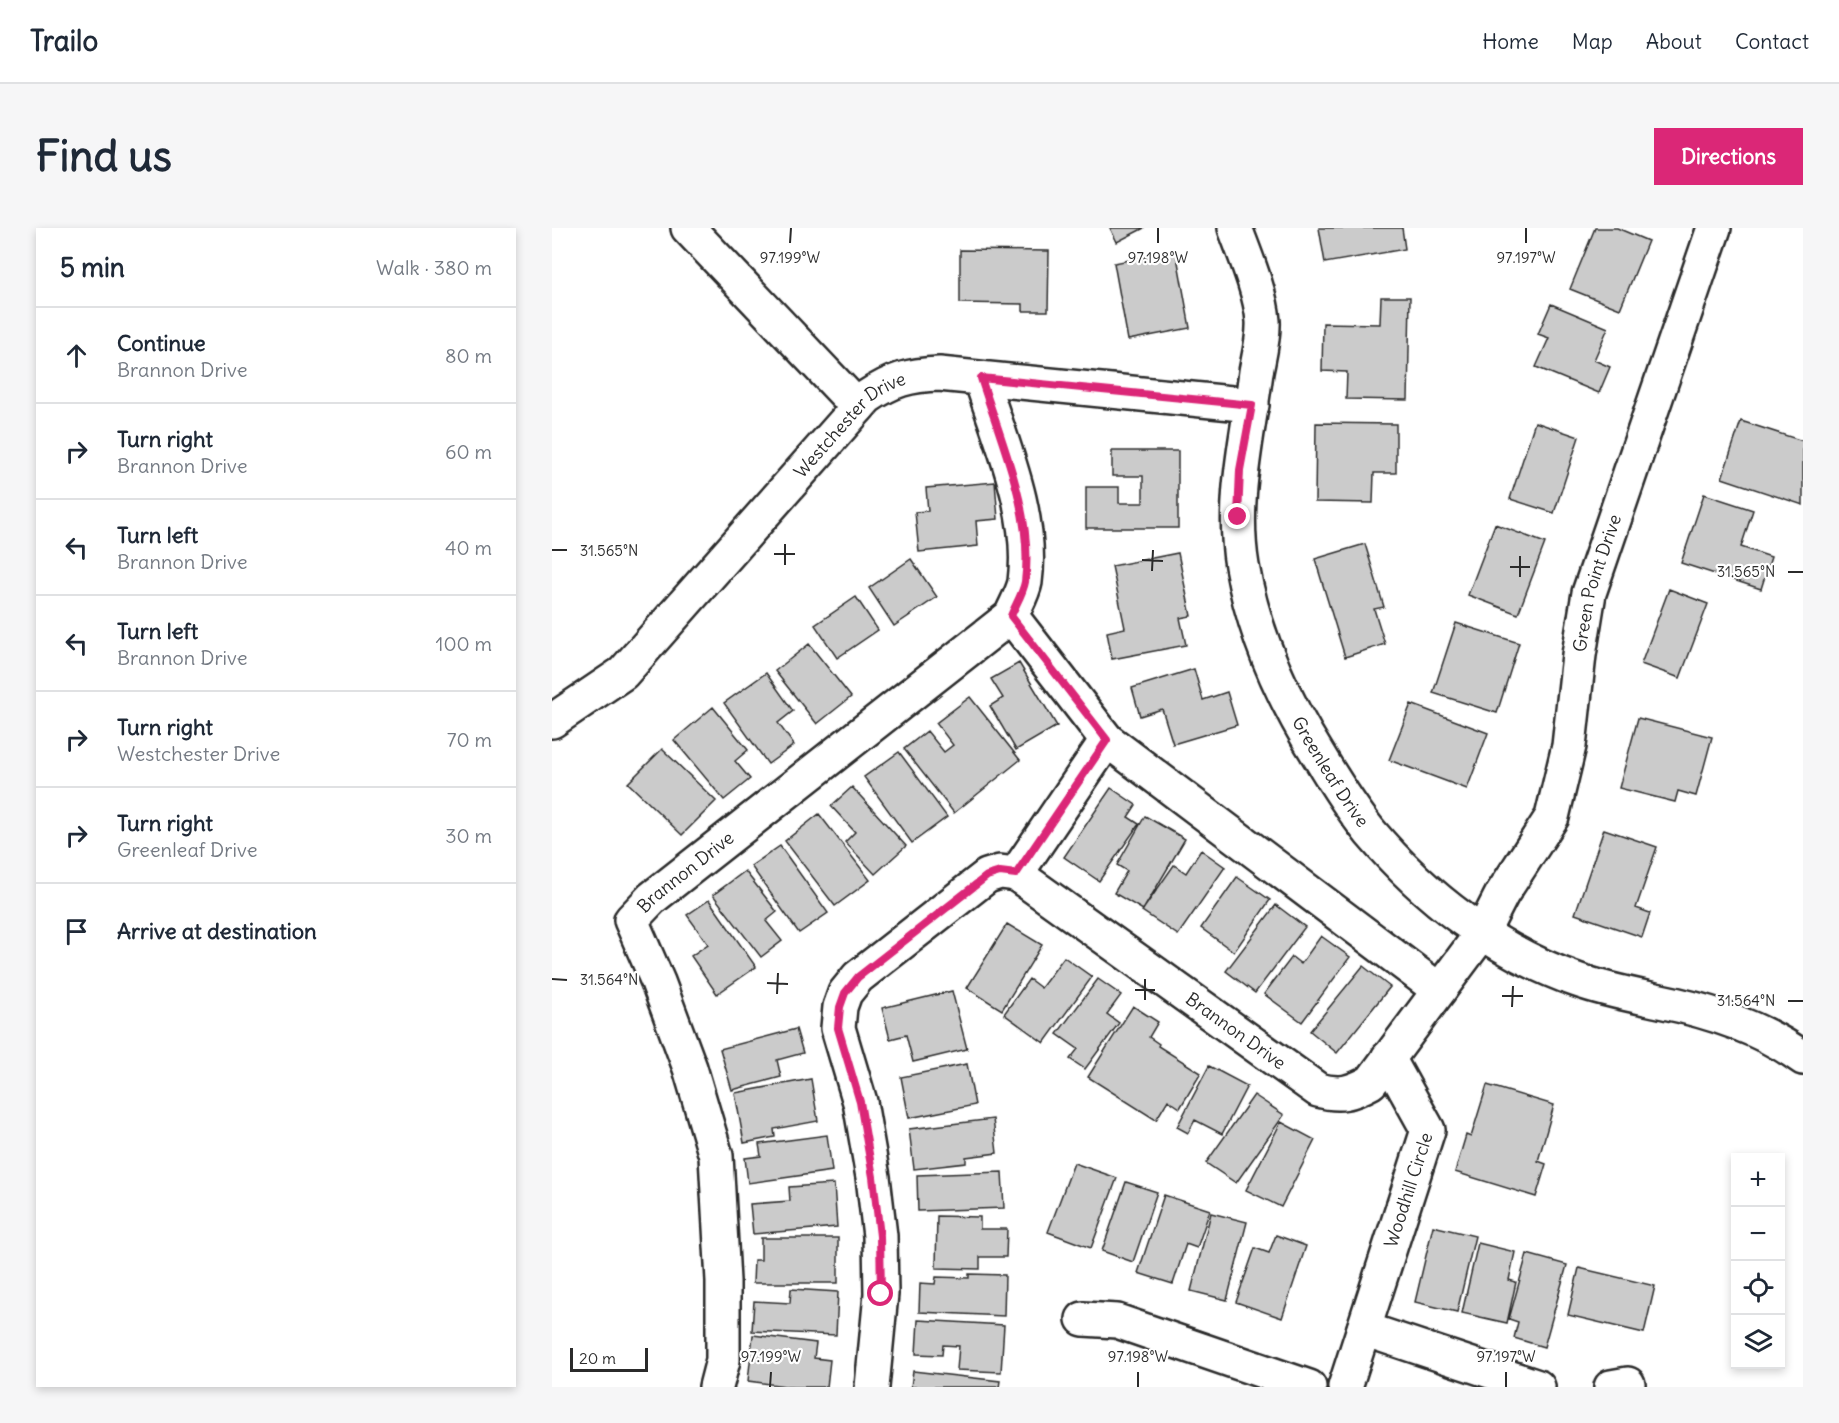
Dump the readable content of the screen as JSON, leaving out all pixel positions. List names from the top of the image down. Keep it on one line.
{"streets":{"street":["Westchester Drive","Green Point Drive","Greenleaf Drive","Brannon Drive","Woodhill Circle"]},"crossings":[["Westchester Drive","Greenleaf Drive"],["Westchester Drive","Brannon Drive"],["Green Point Drive","Greenleaf Drive"],["Green Point Drive","Brannon Drive"],["Greenleaf Drive","Brannon Drive"],["Brannon Drive","Woodhill Circle"]],"scale_bar":"20 m","page":{"header":"Trailo","nav":["Home","Map","About","Contact"],"buttons":"Directions","title":"Find us","heading":["5 min","Walk · 380 m"],"list":[["Continue","Brannon Drive","80 m"],["Turn right","Brannon Drive","60 m"],["Turn left","Brannon Drive","40 m"],["Turn left","Brannon Drive","100 m"],["Turn right","Westchester Drive","70 m"],["Turn right","Greenleaf Drive","30 m"],"Arrive at destination"],"map_buttons":["+","−"],"scale":"20 m"},"coordinates":["97.199°W","97.198°W","97.197°W","31.565°N","31.564°N"]}
